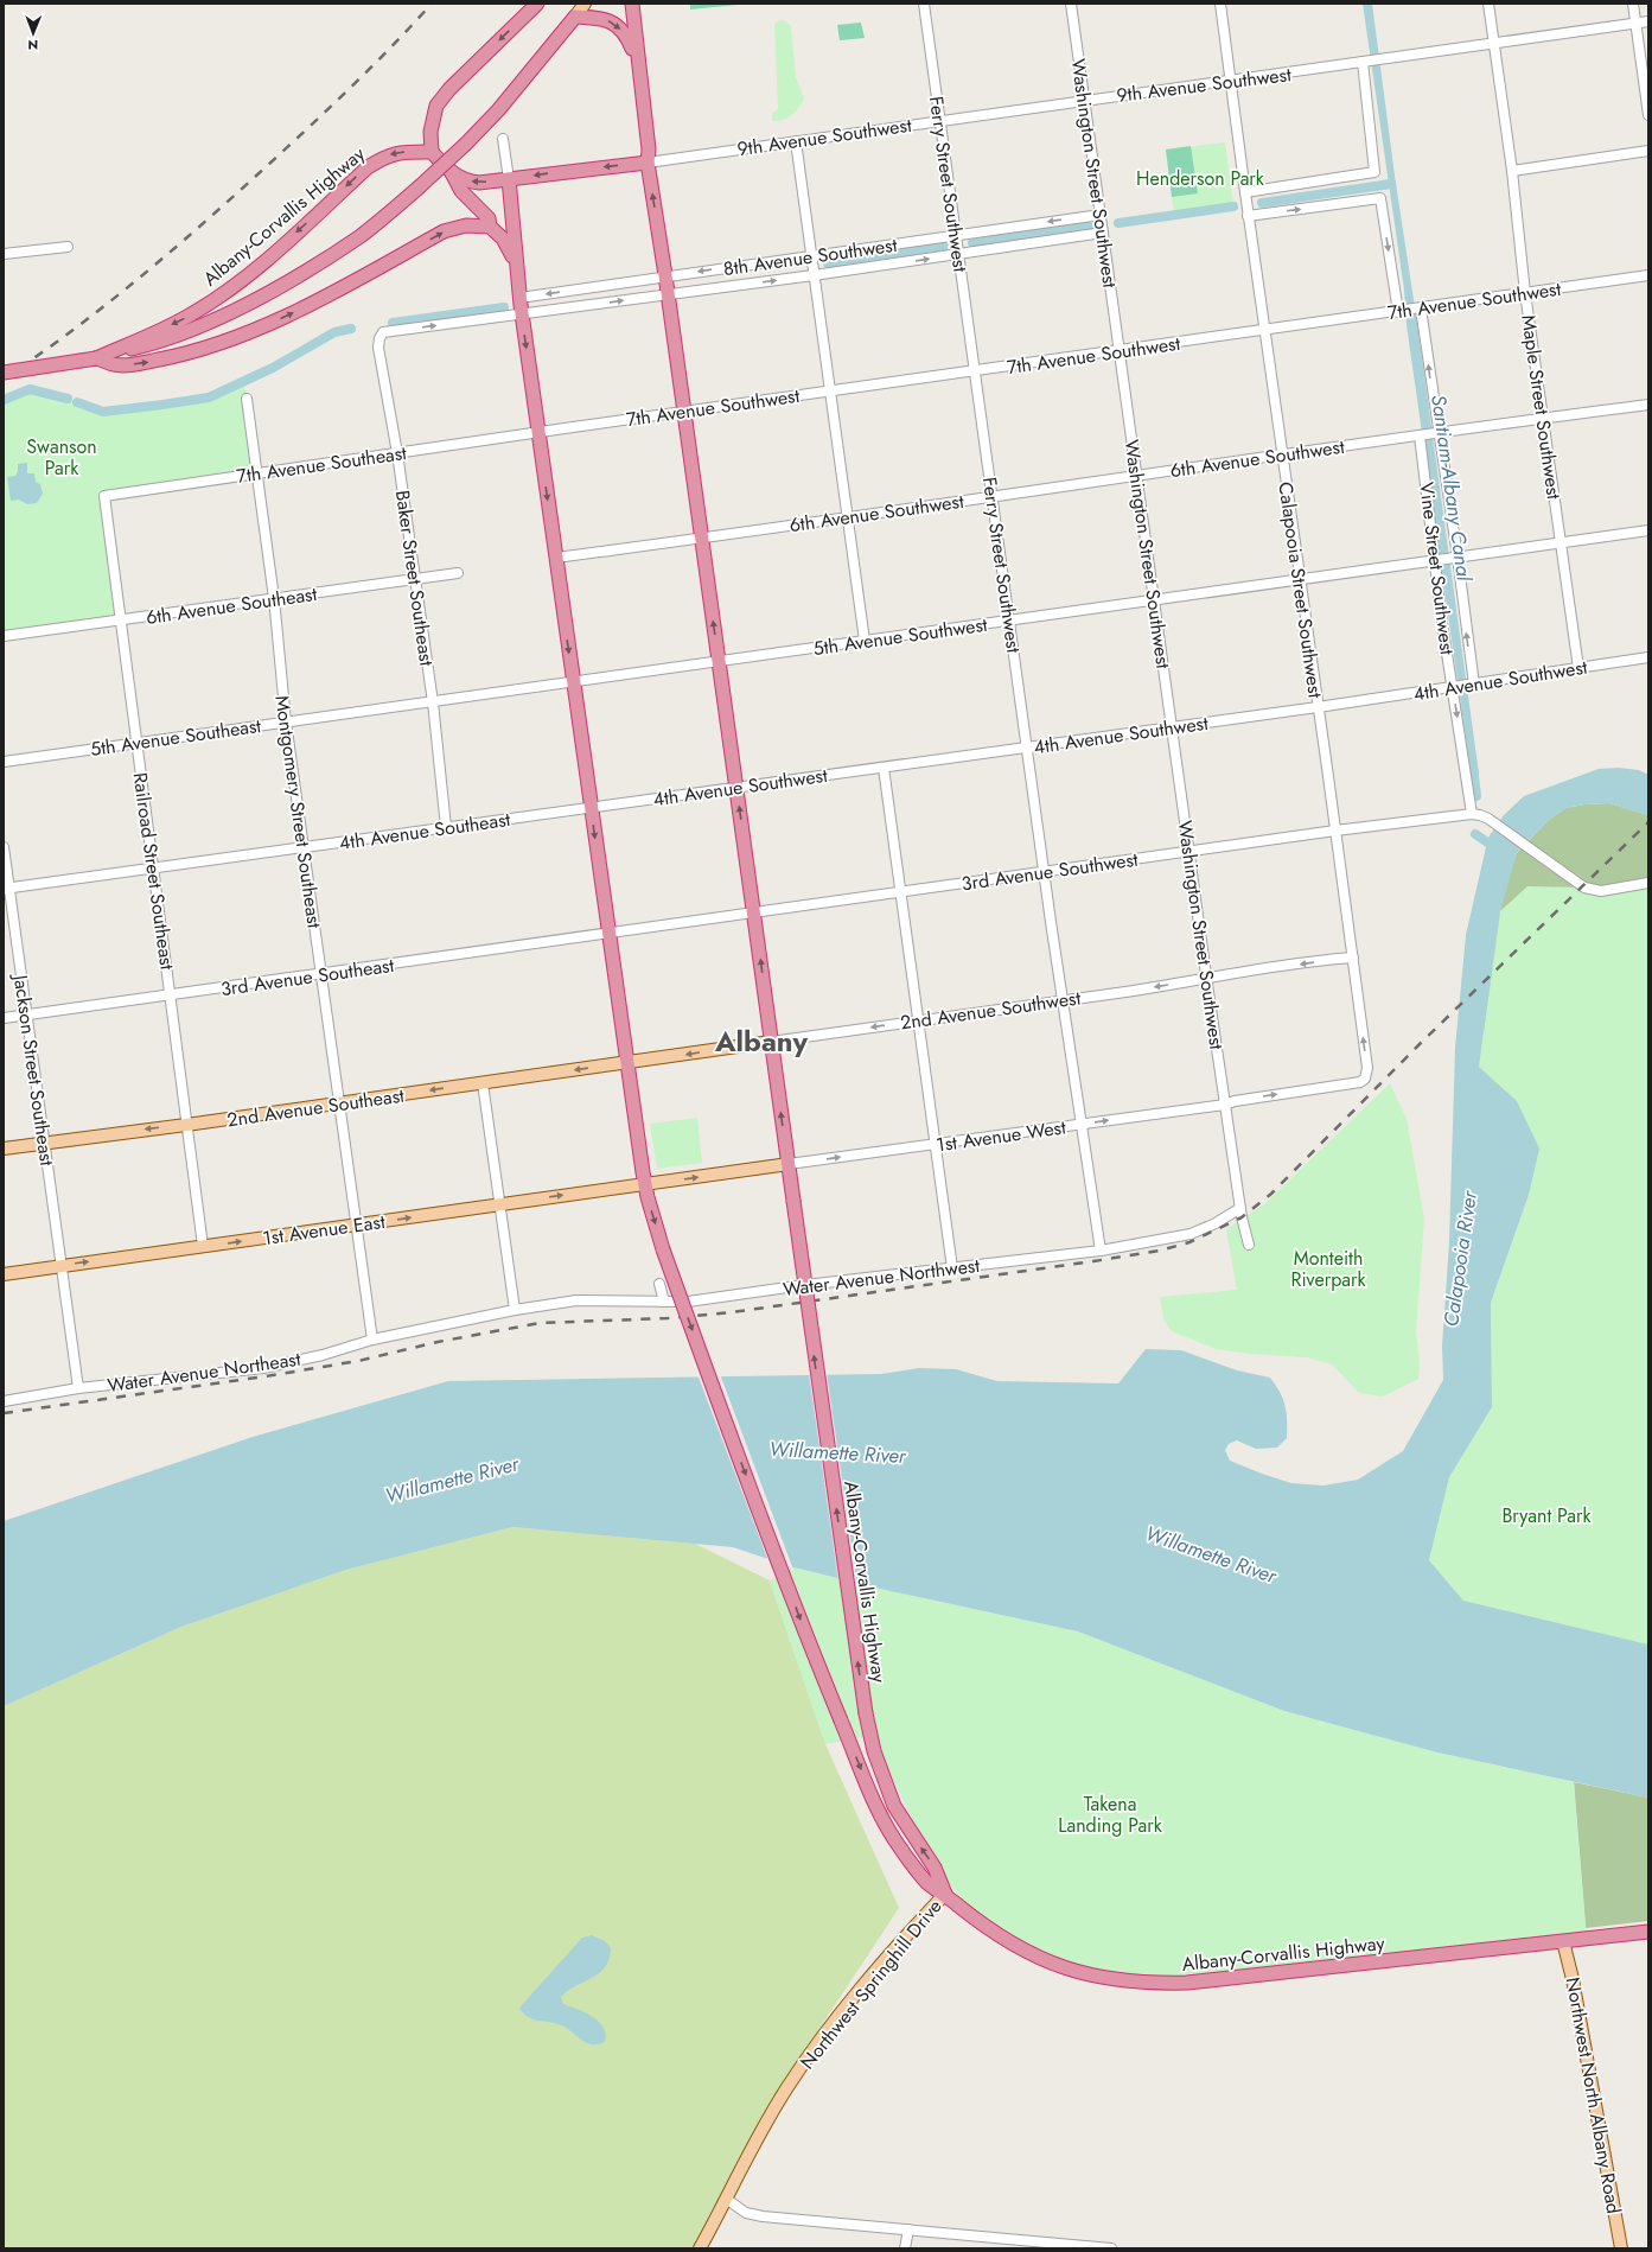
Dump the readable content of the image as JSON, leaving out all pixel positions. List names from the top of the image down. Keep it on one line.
{"streets":{"highway":["Albany-Corvallis Highway"],"main road":["2nd Avenue Southwest","2nd Avenue Southeast","1st Avenue West","1st Avenue East","Northwest Springhill Drive","Northwest North Albany Road"],"street":["9th Avenue Southwest","Washington Street Southwest","Ferry Street Southwest","8th Avenue Southwest","7th Avenue Southwest","Maple Street Southwest","6th Avenue Southwest","7th Avenue Southeast","Vine Street Southwest","Baker Street Southeast","Calapooia Street Southwest","6th Avenue Southeast","5th Avenue Southwest","4th Avenue Southwest","5th Avenue Southeast","Montgomery Street Southeast","4th Avenue Southeast","Railroad Street Southeast","3rd Avenue Southwest","3rd Avenue Southeast","Jackson Street Southeast","Water Avenue Northwest","Water Avenue Northeast"]},"crossings":[["9th Avenue Southwest","Washington Street Southwest"],["9th Avenue Southwest","Ferry Street Southwest"],["9th Avenue Southwest","Albany-Corvallis Highway"],["9th Avenue Southwest","Maple Street Southwest"],["9th Avenue Southwest","Calapooia Street Southwest"],["Washington Street Southwest","8th Avenue Southwest"],["Washington Street Southwest","7th Avenue Southwest"],["Washington Street Southwest","6th Avenue Southwest"],["Washington Street Southwest","5th Avenue Southwest"],["Washington Street Southwest","4th Avenue Southwest"],["Washington Street Southwest","3rd Avenue Southwest"],["Washington Street Southwest","2nd Avenue Southwest"],["Washington Street Southwest","1st Avenue West"],["Washington Street Southwest","Water Avenue Northwest"],["Ferry Street Southwest","8th Avenue Southwest"],["Ferry Street Southwest","7th Avenue Southwest"],["Ferry Street Southwest","6th Avenue Southwest"],["Ferry Street Southwest","5th Avenue Southwest"],["Ferry Street Southwest","4th Avenue Southwest"],["Ferry Street Southwest","3rd Avenue Southwest"],["Ferry Street Southwest","2nd Avenue Southwest"],["Ferry Street Southwest","1st Avenue West"],["Ferry Street Southwest","Water Avenue Northwest"],["Albany-Corvallis Highway","8th Avenue Southwest"],["Albany-Corvallis Highway","7th Avenue Southwest"],["Albany-Corvallis Highway","6th Avenue Southwest"],["Albany-Corvallis Highway","7th Avenue Southeast"],["Albany-Corvallis Highway","5th Avenue Southwest"],["Albany-Corvallis Highway","4th Avenue Southwest"],["Albany-Corvallis Highway","5th Avenue Southeast"],["Albany-Corvallis Highway","4th Avenue Southeast"],["Albany-Corvallis Highway","3rd Avenue Southwest"],["Albany-Corvallis Highway","3rd Avenue Southeast"],["Albany-Corvallis Highway","2nd Avenue Southwest"],["Albany-Corvallis Highway","2nd Avenue Southeast"],["Albany-Corvallis Highway","1st Avenue West"],["Albany-Corvallis Highway","1st Avenue East"],["Albany-Corvallis Highway","Northwest Springhill Drive"],["Albany-Corvallis Highway","Northwest North Albany Road"],["8th Avenue Southwest","Baker Street Southeast"],["7th Avenue Southwest","Maple Street Southwest"],["7th Avenue Southwest","7th Avenue Southeast"],["7th Avenue Southwest","Vine Street Southwest"],["7th Avenue Southwest","Calapooia Street Southwest"],["Maple Street Southwest","6th Avenue Southwest"],["Maple Street Southwest","5th Avenue Southwest"],["Maple Street Southwest","4th Avenue Southwest"],["6th Avenue Southwest","Vine Street Southwest"],["6th Avenue Southwest","Calapooia Street Southwest"],["7th Avenue Southeast","Baker Street Southeast"],["7th Avenue Southeast","Montgomery Street Southeast"],["7th Avenue Southeast","Railroad Street Southeast"],["Vine Street Southwest","Calapooia Street Southwest"],["Vine Street Southwest","5th Avenue Southwest"],["Vine Street Southwest","4th Avenue Southwest"],["Vine Street Southwest","3rd Avenue Southwest"],["Baker Street Southeast","6th Avenue Southeast"],["Baker Street Southeast","5th Avenue Southeast"],["Baker Street Southeast","4th Avenue Southeast"],["Calapooia Street Southwest","5th Avenue Southwest"],["Calapooia Street Southwest","4th Avenue Southwest"],["Calapooia Street Southwest","3rd Avenue Southwest"],["Calapooia Street Southwest","2nd Avenue Southwest"],["Calapooia Street Southwest","1st Avenue West"],["6th Avenue Southeast","Montgomery Street Southeast"],["6th Avenue Southeast","Railroad Street Southeast"],["5th Avenue Southwest","5th Avenue Southeast"],["4th Avenue Southwest","4th Avenue Southeast"],["5th Avenue Southeast","Montgomery Street Southeast"],["5th Avenue Southeast","Railroad Street Southeast"],["Montgomery Street Southeast","4th Avenue Southeast"],["Montgomery Street Southeast","3rd Avenue Southeast"],["Montgomery Street Southeast","2nd Avenue Southeast"],["Montgomery Street Southeast","1st Avenue East"],["Montgomery Street Southeast","Water Avenue Northeast"],["4th Avenue Southeast","Railroad Street Southeast"],["4th Avenue Southeast","Jackson Street Southeast"],["Railroad Street Southeast","3rd Avenue Southeast"],["Railroad Street Southeast","2nd Avenue Southeast"],["Railroad Street Southeast","1st Avenue East"],["3rd Avenue Southwest","3rd Avenue Southeast"],["3rd Avenue Southeast","Jackson Street Southeast"],["2nd Avenue Southwest","2nd Avenue Southeast"],["Jackson Street Southeast","2nd Avenue Southeast"],["Jackson Street Southeast","1st Avenue East"],["Jackson Street Southeast","Water Avenue Northeast"],["1st Avenue West","1st Avenue East"],["Water Avenue Northwest","Water Avenue Northeast"]],"one_way":["2nd Avenue Southwest","2nd Avenue Southeast","1st Avenue West","1st Avenue East"],"districts":["Albany"],"water":["Santiam-Albany Canal","Calapooia River","Willamette River"],"parks":["Henderson Park","Swanson Park","Monteith Riverpark","Bryant Park","Takena Landing Park"],"north":"bottom"}
